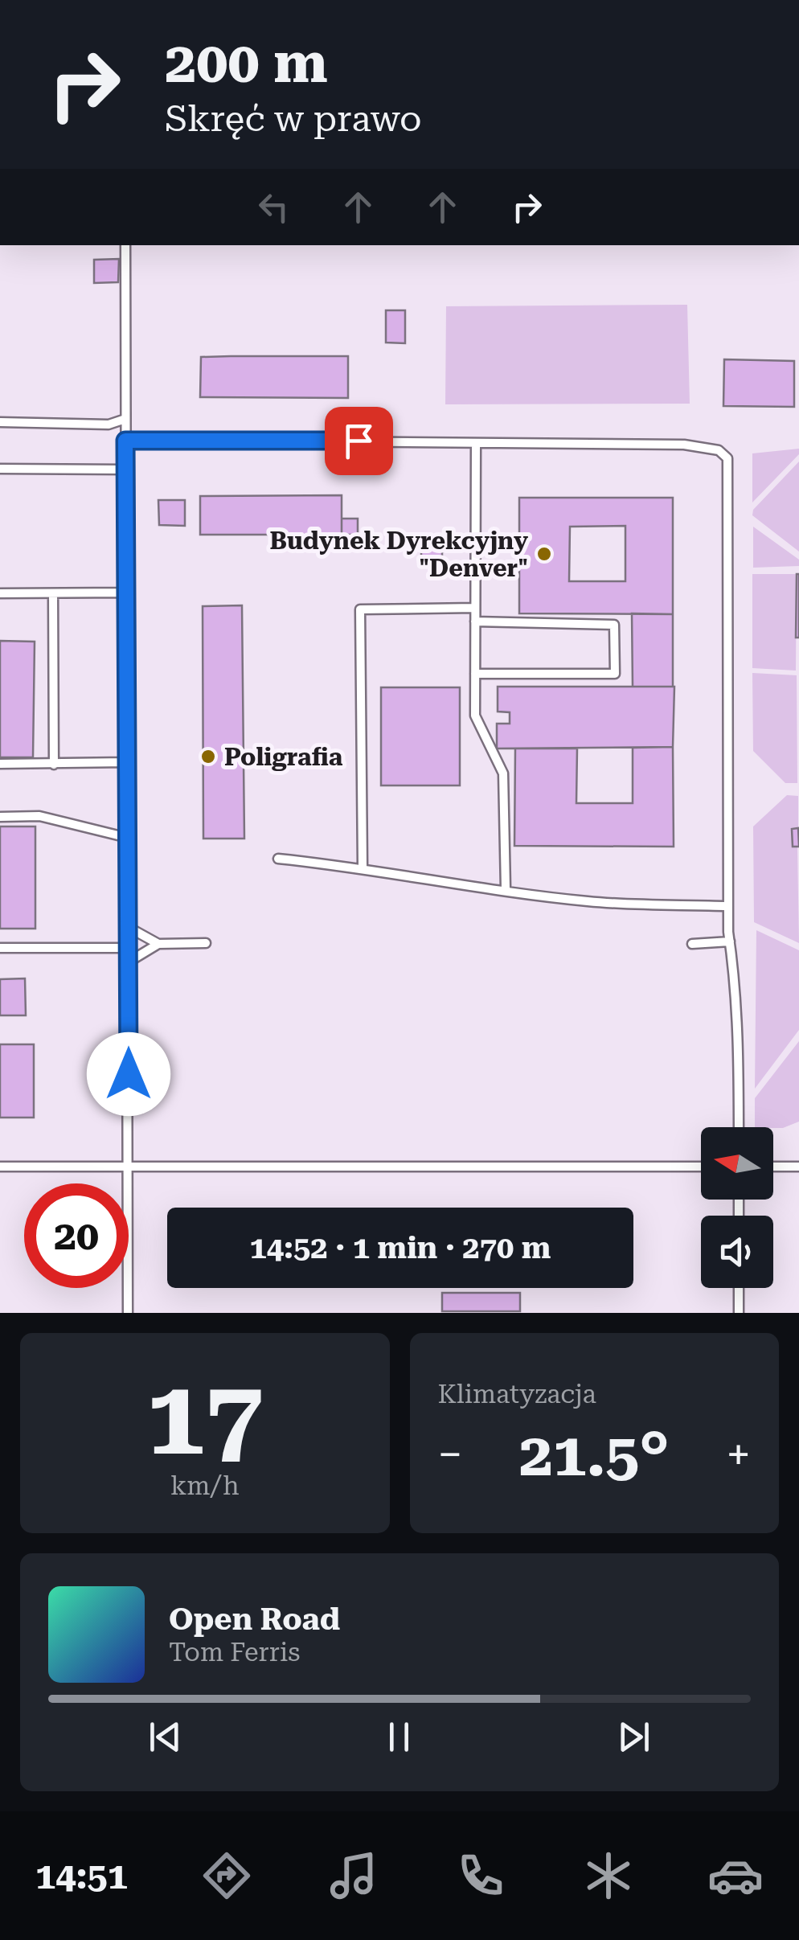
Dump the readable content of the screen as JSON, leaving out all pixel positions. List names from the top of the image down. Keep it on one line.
{"places":["Budynek Dyrekcyjny \"Denver\"","Poligrafia"],"north":"left","page":{"turn":["200 m","Skręć w prawo"],"limit":"20","trip":"14:52 · 1 min · 270 m","tile":[["17","km/h"],"Klimatyzacja"],"heat":["−","21.5°","+"],"song":["Open Road","Tom Ferris"],"tabs":"14:51"}}
